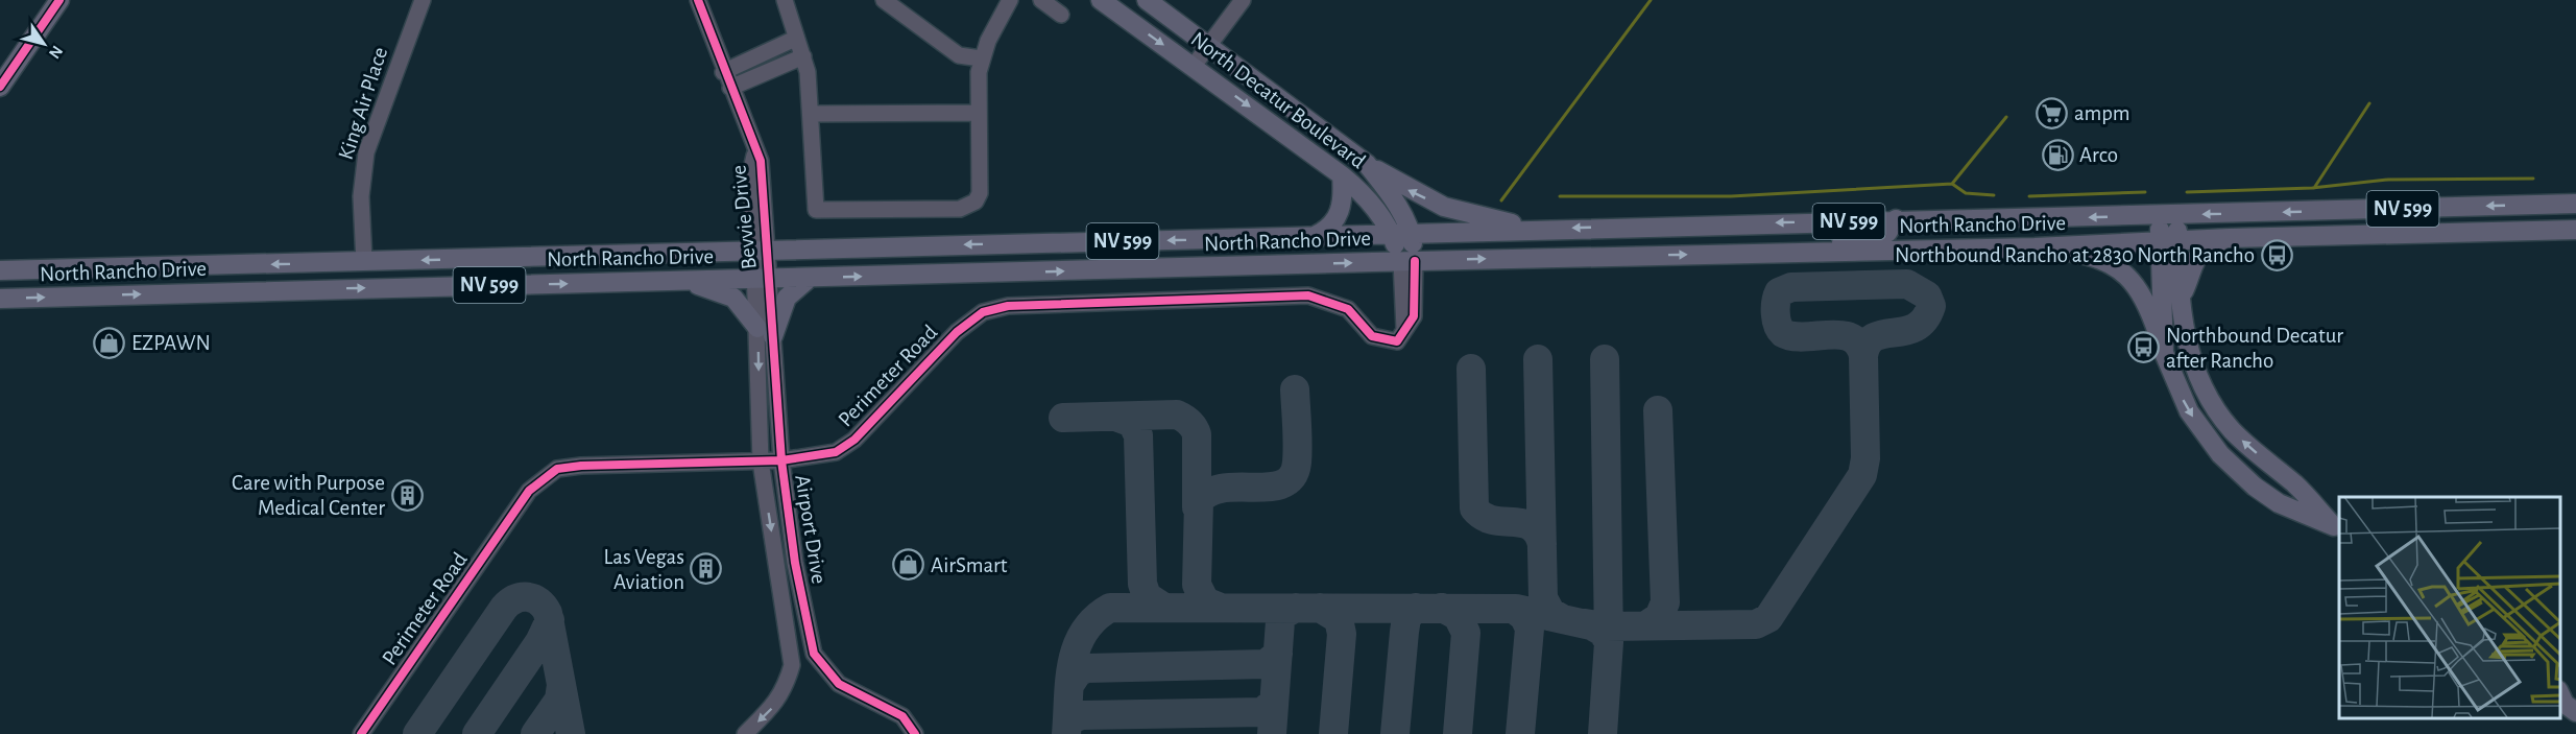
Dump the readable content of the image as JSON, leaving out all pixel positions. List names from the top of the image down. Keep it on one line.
{"streets":{"main road":["North Decatur Boulevard","NV 599","North Rancho Drive"],"street":["King Air Place","Bevvie Drive","Perimeter Road","Airport Drive"]},"crossings":[["North Decatur Boulevard","North Rancho Drive"],["North Decatur Boulevard","Perimeter Road"],["King Air Place","North Rancho Drive"],["Bevvie Drive","North Rancho Drive"],["Bevvie Drive","Airport Drive"],["North Rancho Drive","Perimeter Road"],["North Rancho Drive","Airport Drive"],["Perimeter Road","Airport Drive"]],"places":{"supermarket":["ampm"],"fuel station":["Arco"],"bus stop":["Northbound Rancho at 2830 North Rancho","Northbound Decatur after Rancho"],"shop":["EZPAWN","AirSmart"],"building":["Care with Purpose Medical Center","Las Vegas Aviation"]},"north":"bottom right"}
